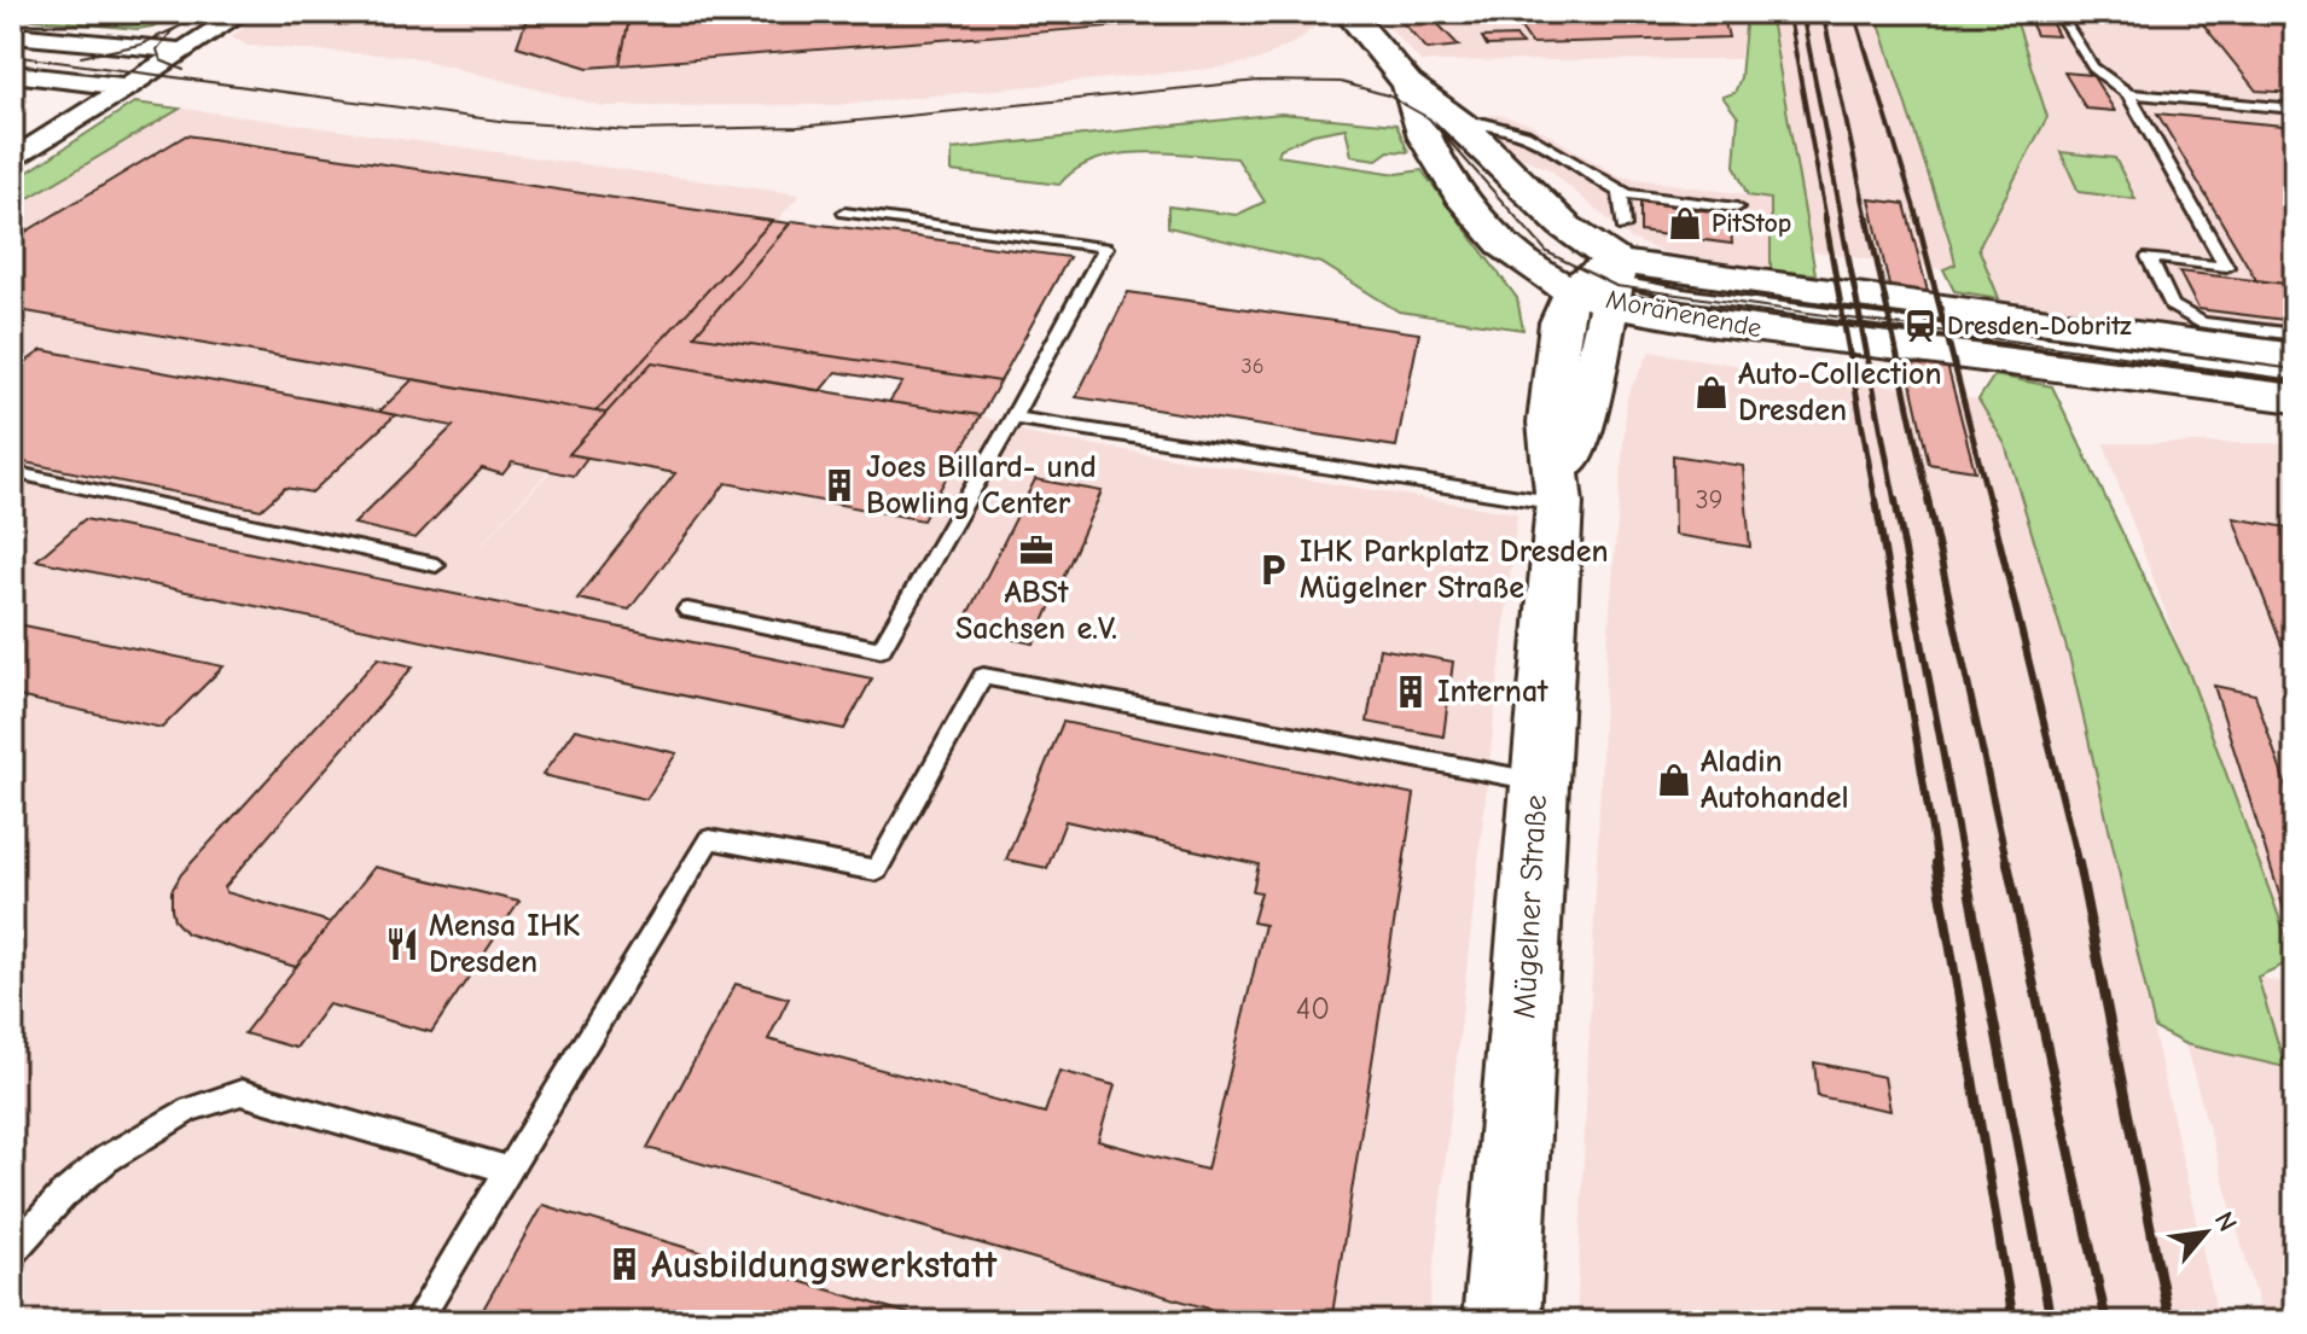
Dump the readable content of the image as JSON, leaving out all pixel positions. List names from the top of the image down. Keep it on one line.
{"streets":{"main road":["Moränenende","Mügelner Straße"]},"crossings":[["Moränenende","Mügelner Straße"]],"places":{"shop":["PitStop","Auto-Collection Dresden","Aladin Autohandel"],"station":["Dresden-Dobritz"],"building":["Joes Billard- und Bowling Center","Internat","Ausbildungswerkstatt"],"office":["ABSt Sachsen e.V."],"parking":["IHK Parkplatz Dresden Mügelner Straße"],"restaurant":["Mensa IHK Dresden"]},"house_numbers":["36","39","40"],"north":"top right"}
